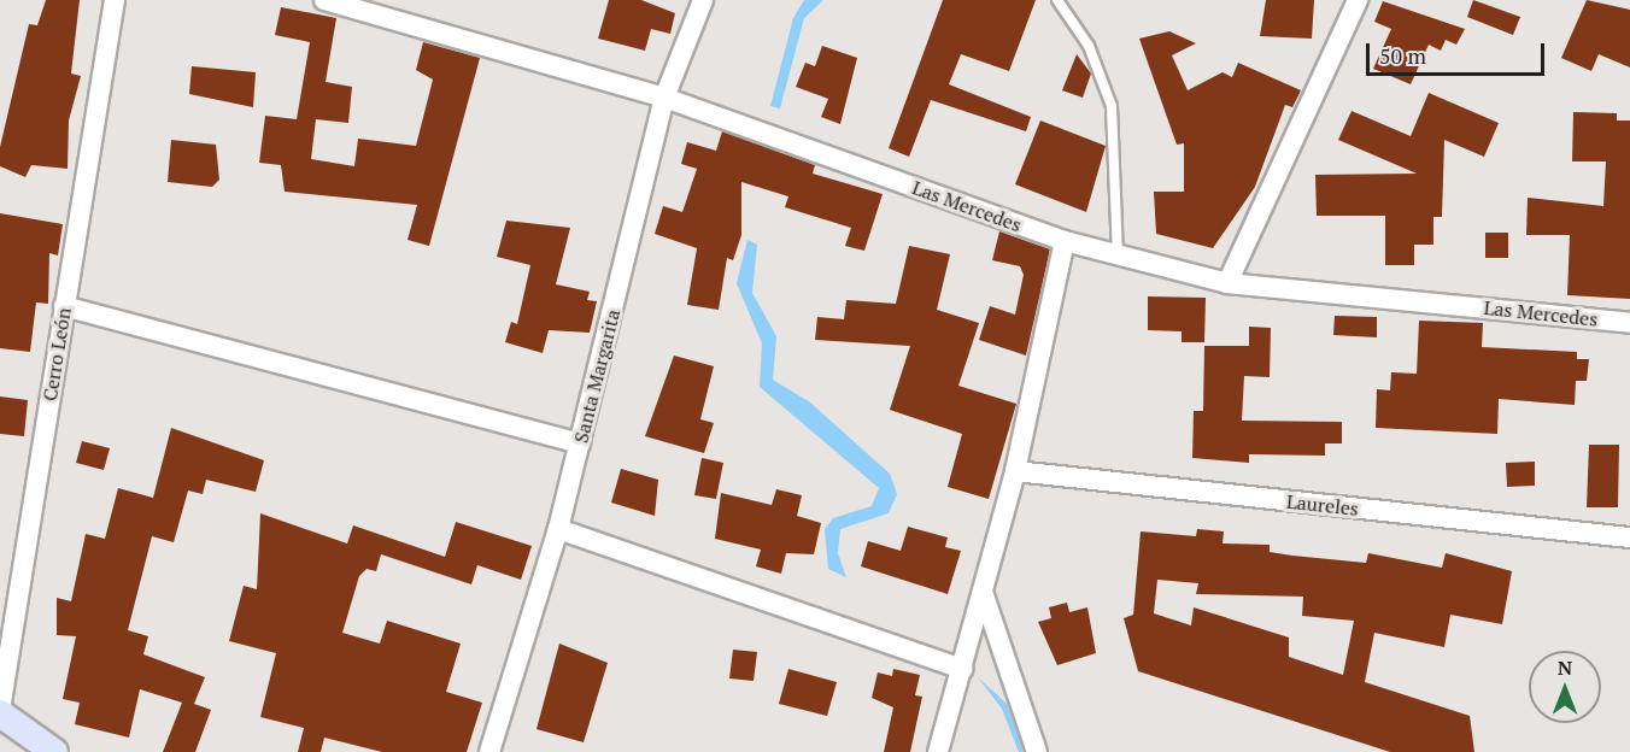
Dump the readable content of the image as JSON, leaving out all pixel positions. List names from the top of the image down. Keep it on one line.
{"streets":{"street":["Las Mercedes","Cerro León","Santa Margarita","Laureles"]},"crossings":[["Las Mercedes","Santa Margarita"]],"scale_bar":"50 m","north":"top"}
